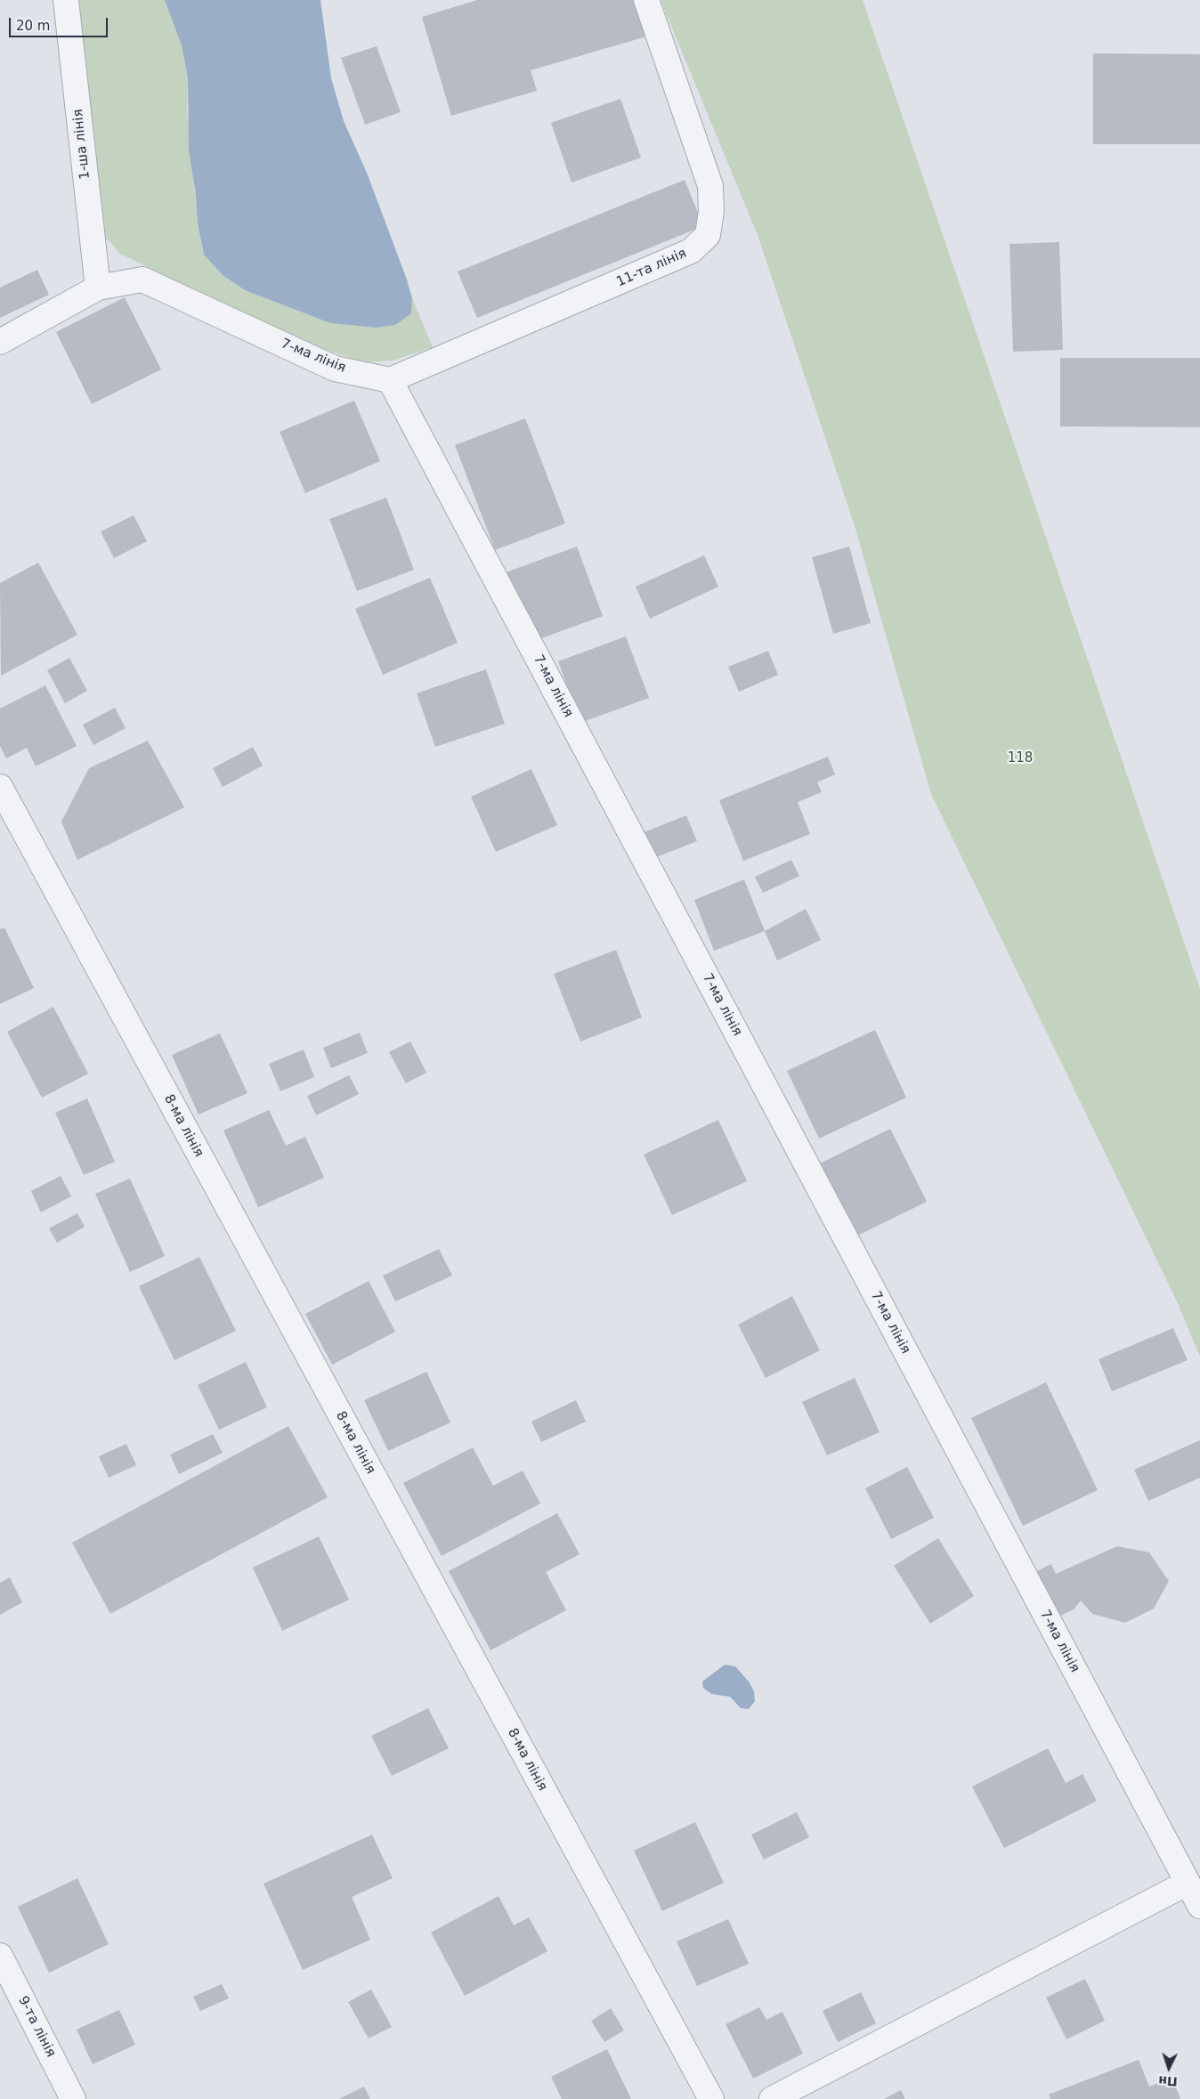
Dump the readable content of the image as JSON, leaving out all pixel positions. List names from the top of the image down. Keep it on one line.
{"streets":{"street":["1-ша лінія","11-та лінія","7-ма лінія","8-ма лінія","9-та лінія"]},"crossings":[["1-ша лінія","7-ма лінія"],["11-та лінія","7-ма лінія"]],"parks":["118"],"scale_bar":"20 m","north":"bottom"}
